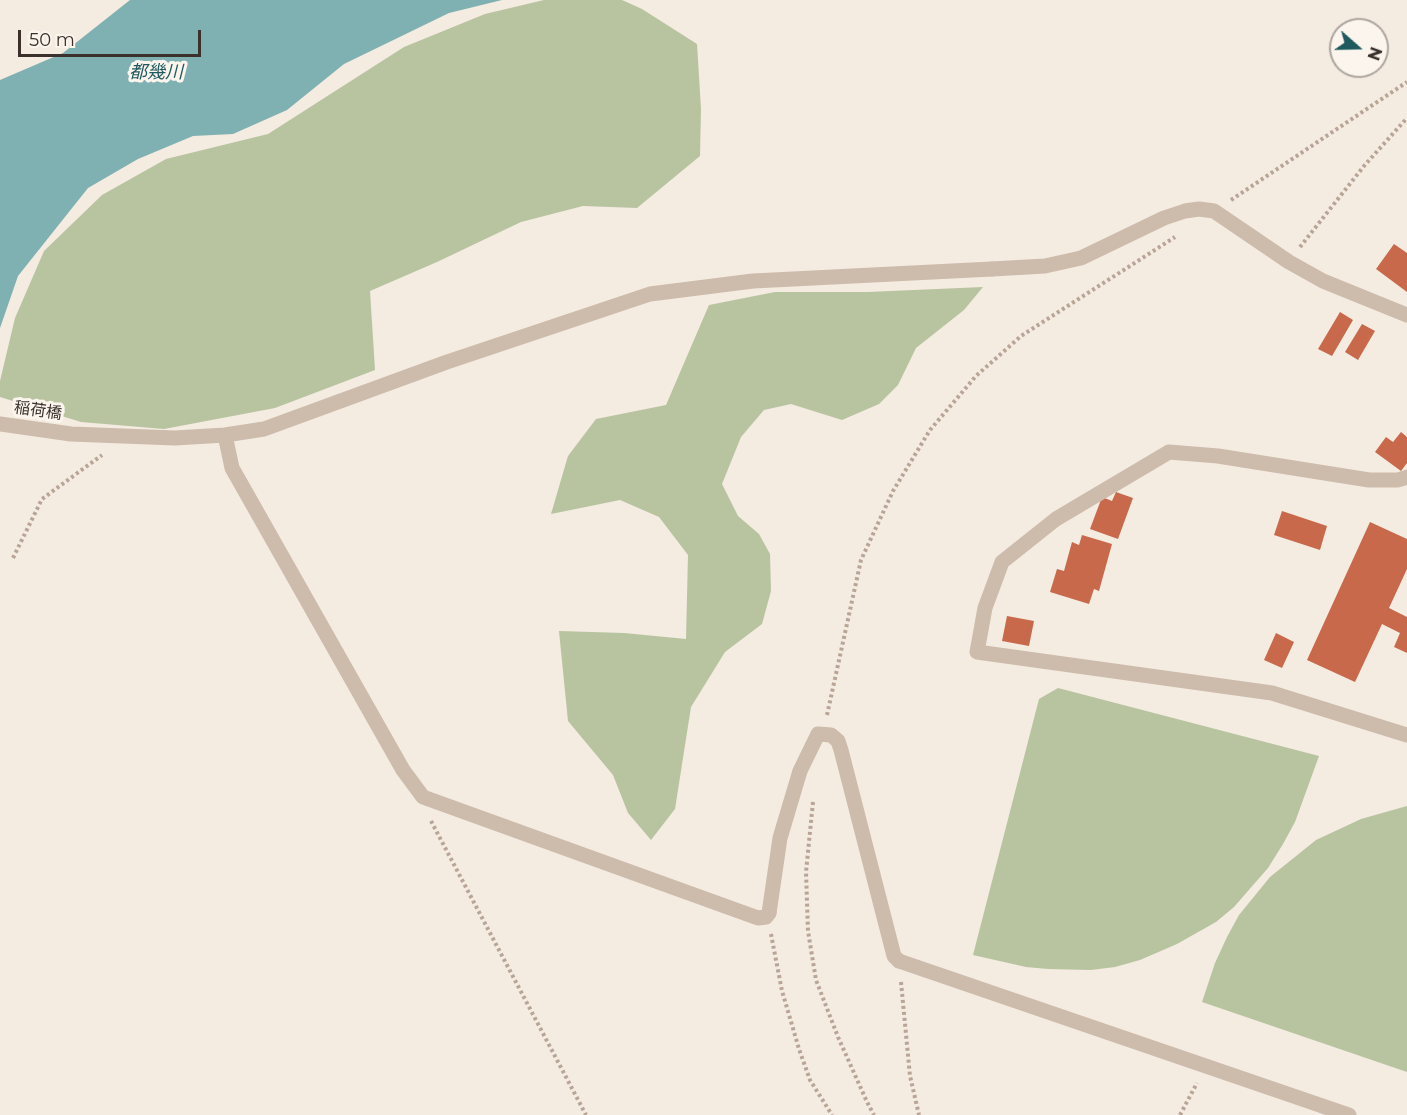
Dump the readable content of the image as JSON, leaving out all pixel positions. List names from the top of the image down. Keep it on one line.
{"streets":{"street":["稲荷橋"]},"water":["都幾川"],"scale_bar":"50 m","north":"right"}
